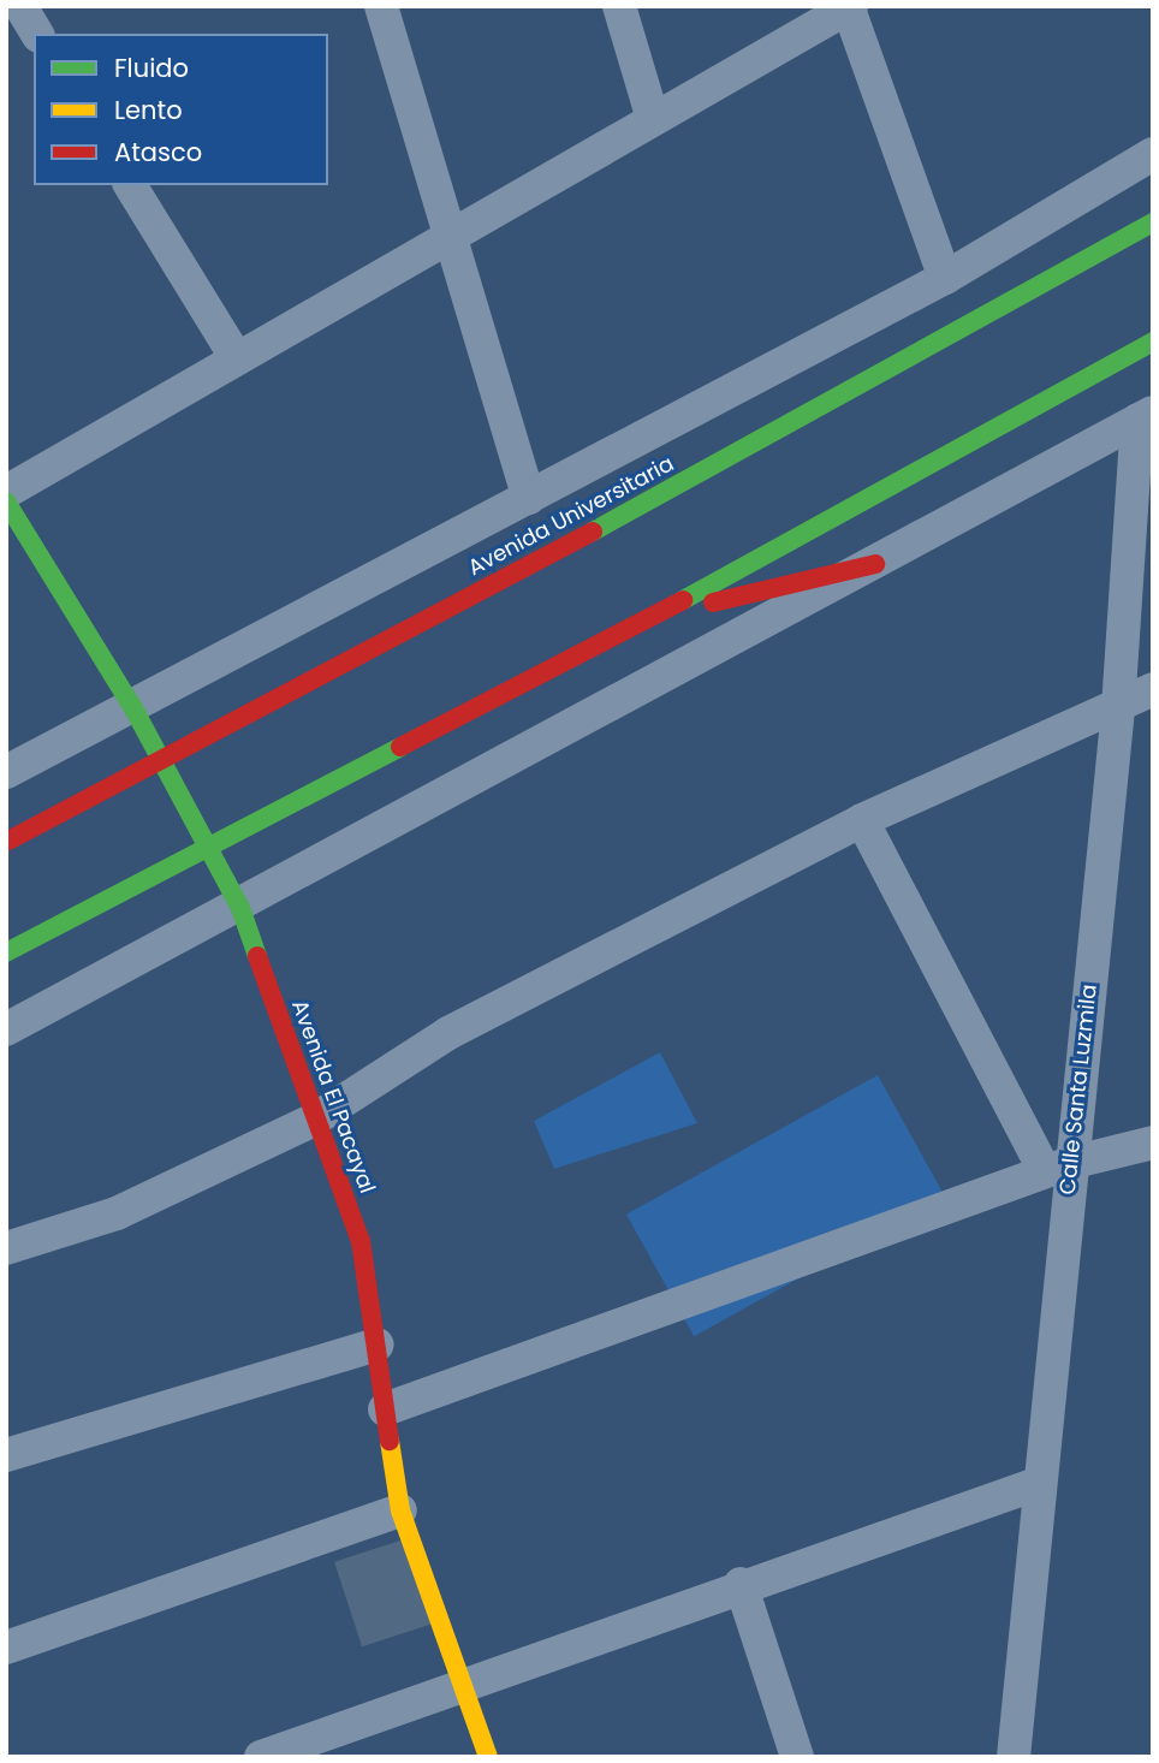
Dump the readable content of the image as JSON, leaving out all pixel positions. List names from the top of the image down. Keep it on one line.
{"streets":{"street":["Avenida Universitaria","Calle Santa Luzmila","Avenida El Pacayal"]},"crossings":[["Avenida Universitaria","Avenida El Pacayal"]],"legend":["Fluido","Lento","Atasco"]}
